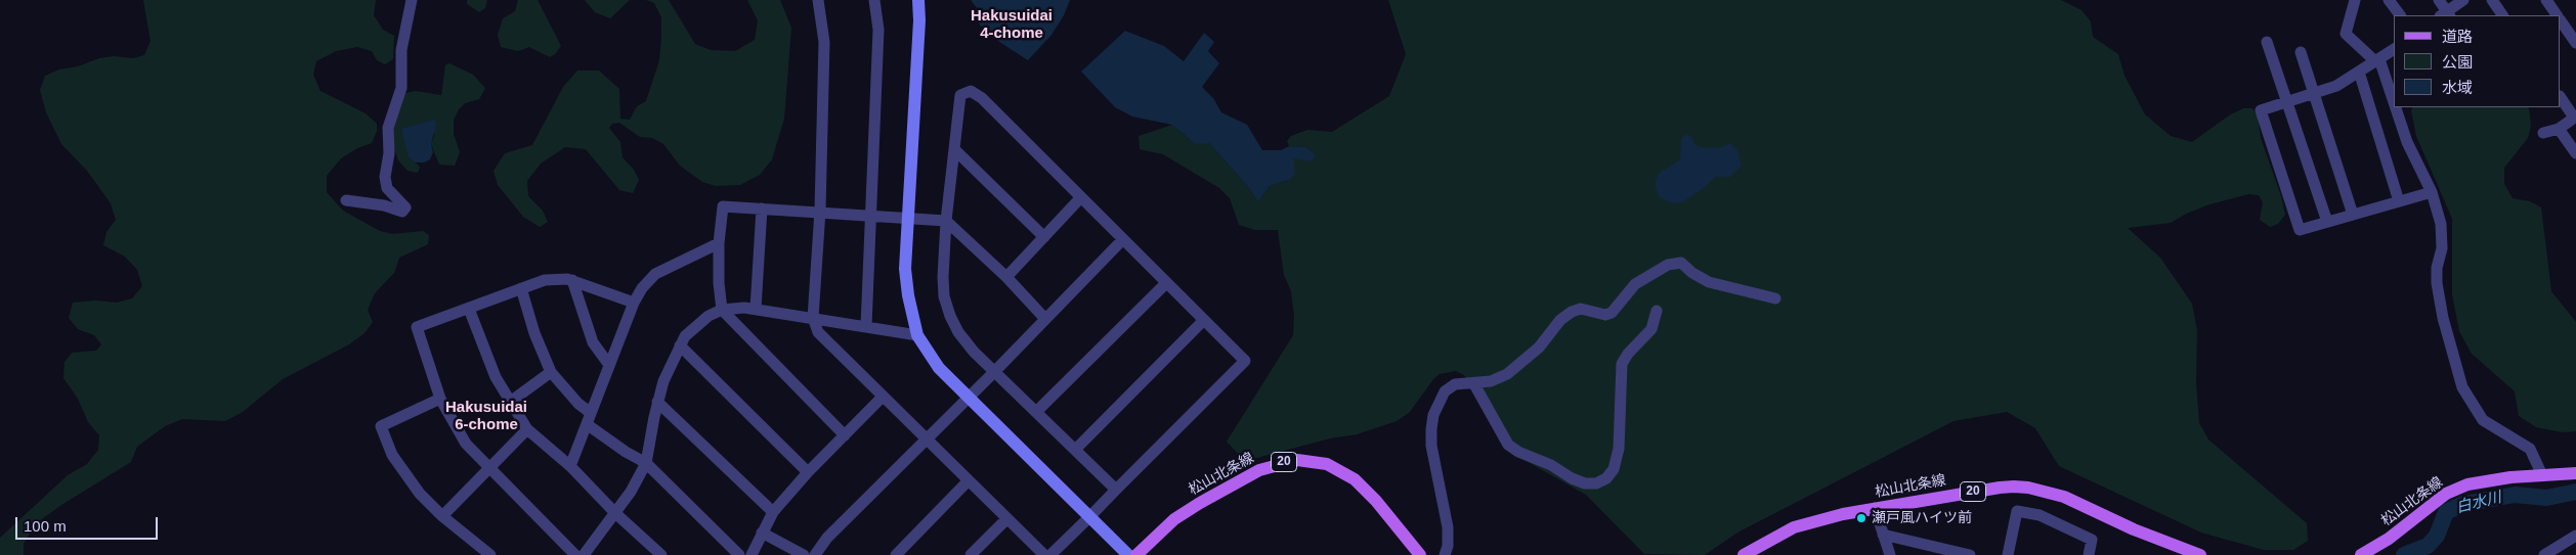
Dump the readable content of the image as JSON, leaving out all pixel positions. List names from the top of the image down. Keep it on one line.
{"streets":{"main road":["20","松山北条線"]},"districts":["Hakusuidai 4-chome","Hakusuidai 6-chome"],"water":["白水川"],"places":["瀬戸風ハイツ前"],"legend":["道路","公園","水域"],"scale_bar":"100 m"}
